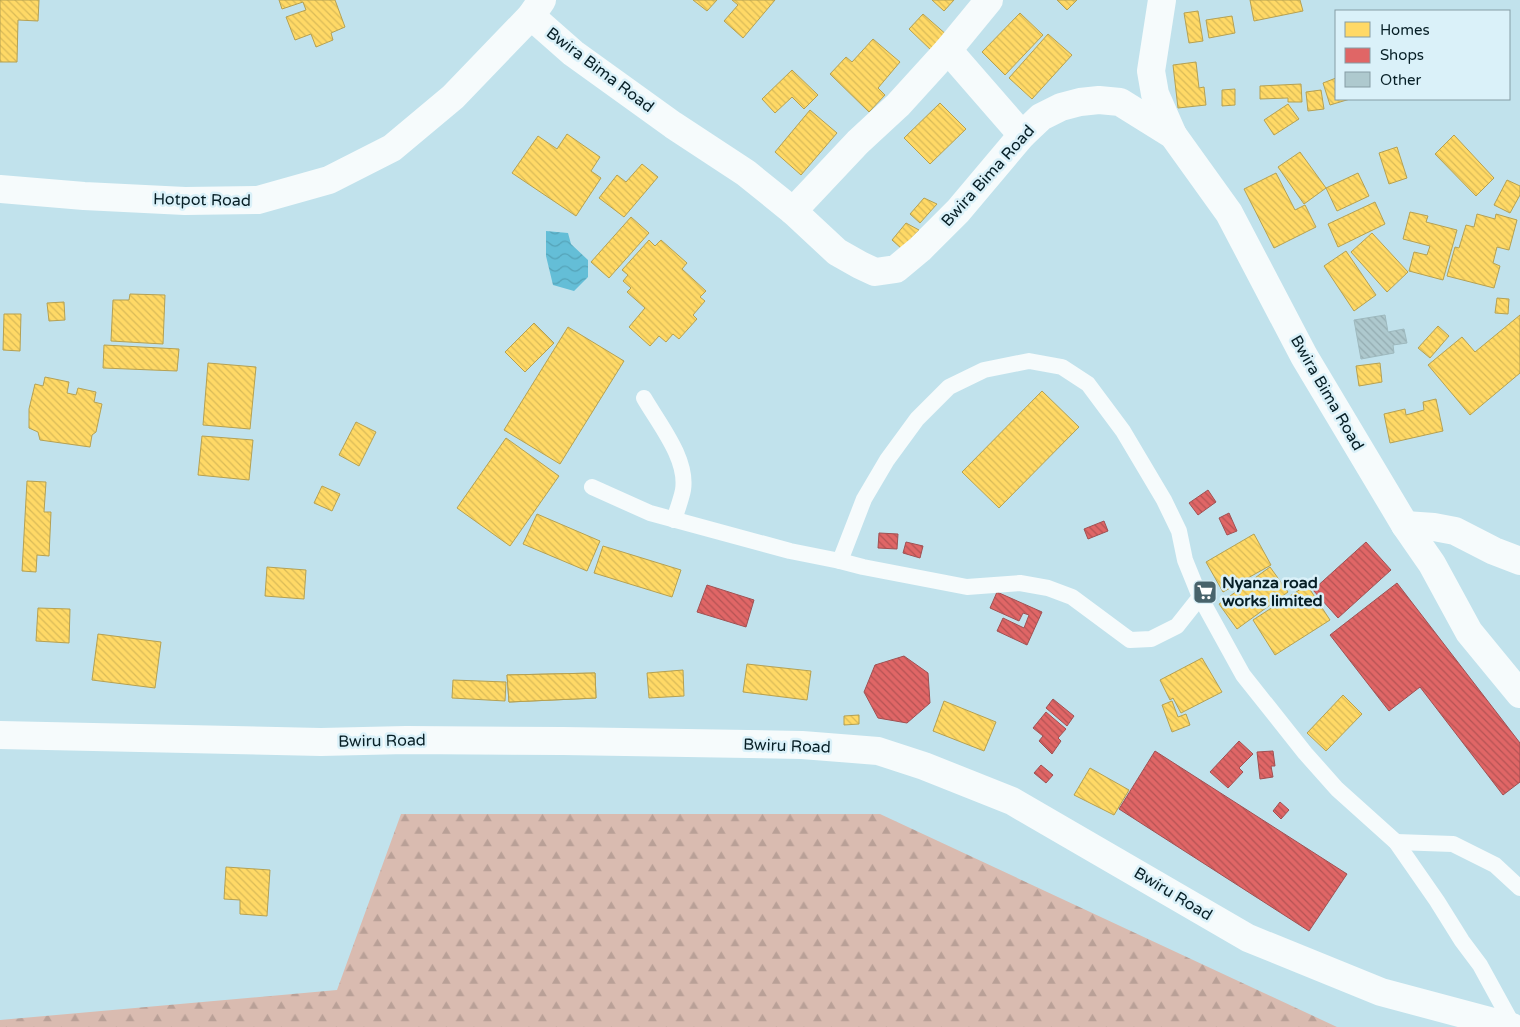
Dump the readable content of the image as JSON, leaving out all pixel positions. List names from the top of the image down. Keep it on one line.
{"streets":{"street":["Bwira Bima Road","Hotpot Road","Bwiru Road"]},"crossings":[["Bwira Bima Road","Hotpot Road"]],"places":{"supermarket":["Nyanza road works limited"]},"legend":["Homes","Shops","Other"]}
